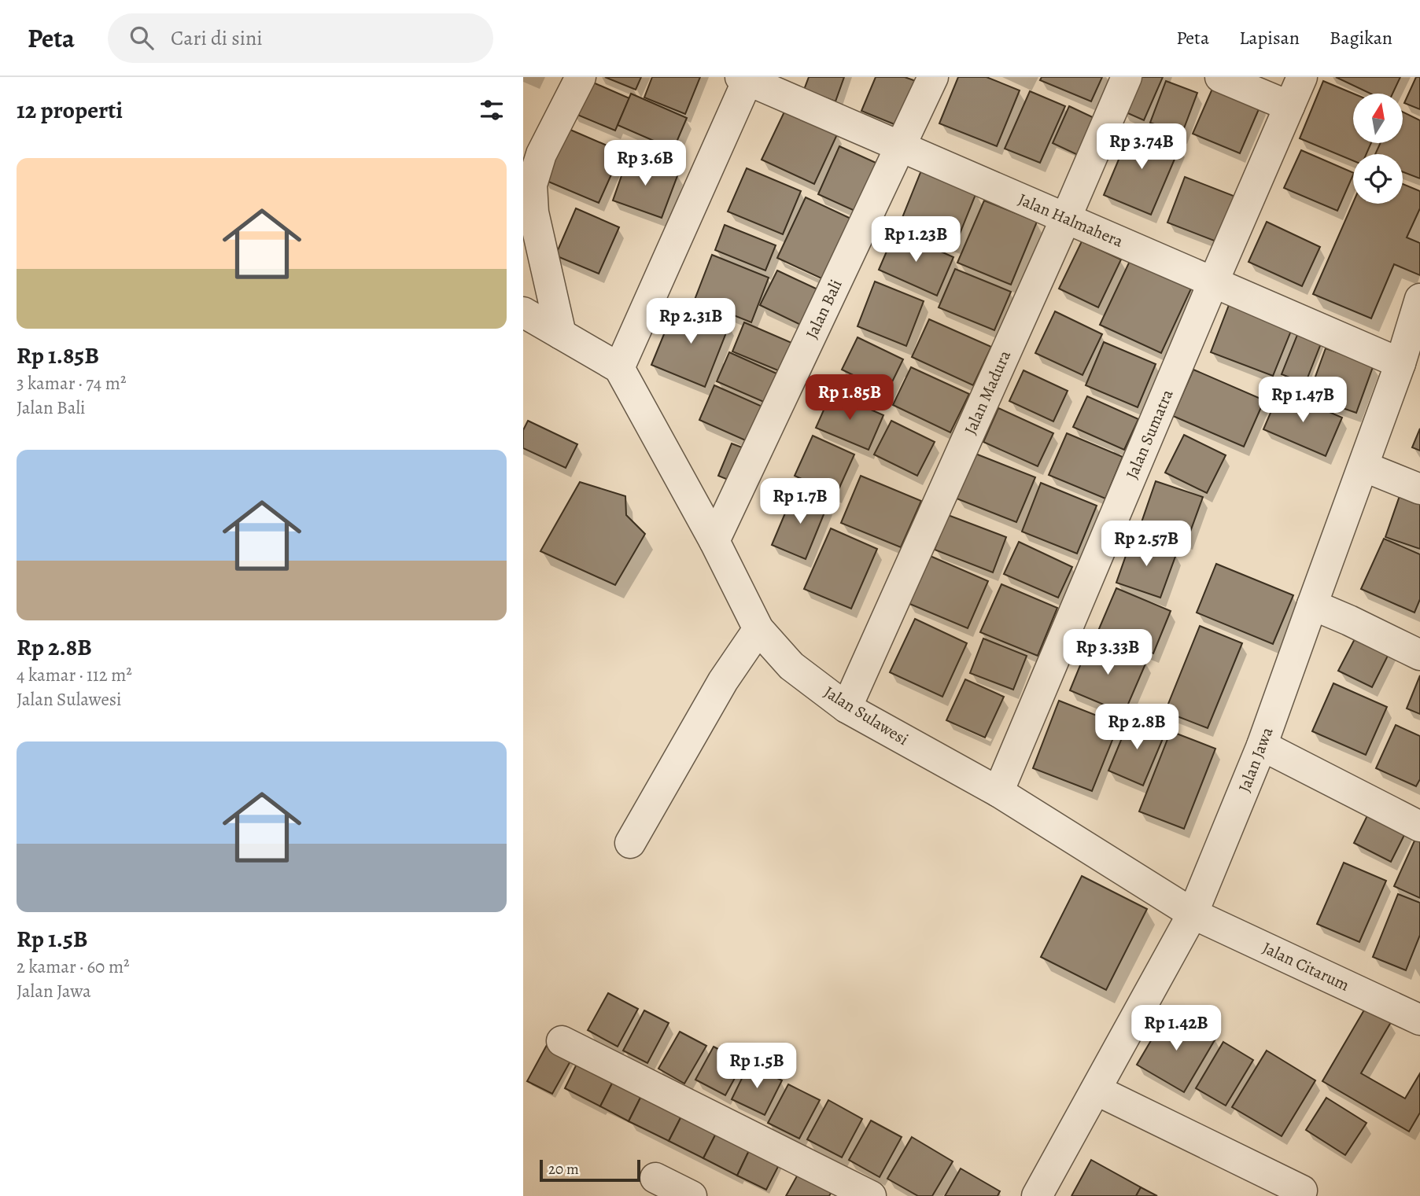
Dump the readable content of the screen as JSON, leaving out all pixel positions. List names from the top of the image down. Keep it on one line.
{"streets":{"street":["Jalan Halmahera","Jalan Bali","Jalan Madura","Jalan Sumatra","Jalan Sulawesi","Jalan Jawa","Jalan Citarum"]},"crossings":[["Jalan Halmahera","Jalan Bali"],["Jalan Halmahera","Jalan Madura"],["Jalan Halmahera","Jalan Sumatra"],["Jalan Halmahera","Jalan Jawa"],["Jalan Bali","Jalan Sulawesi"],["Jalan Madura","Jalan Sulawesi"],["Jalan Sumatra","Jalan Sulawesi"],["Jalan Sulawesi","Jalan Jawa"],["Jalan Sulawesi","Jalan Citarum"],["Jalan Jawa","Jalan Citarum"]],"scale_bar":"20 m","north":"top","page":{"header":"Peta","search":"Cari di sini","nav":["Peta","Lapisan","Bagikan"],"heading":"12 properti","price":["Rp 3.74B","Rp 3.6B","Rp 1.23B","Rp 2.31B","Rp 1.85B","Rp 1.47B","Rp 1.7B","Rp 2.57B","Rp 3.33B","Rp 2.8B","Rp 1.42B","Rp 1.5B"],"list":[{"name":"Rp 1.85B","note":"3 kamar · 74 m² · Jalan Bali"},{"name":"Rp 2.8B","note":"4 kamar · 112 m² · Jalan Sulawesi"},{"name":"Rp 1.5B","note":"2 kamar · 60 m² · Jalan Jawa"}],"scale":"20 m"}}
